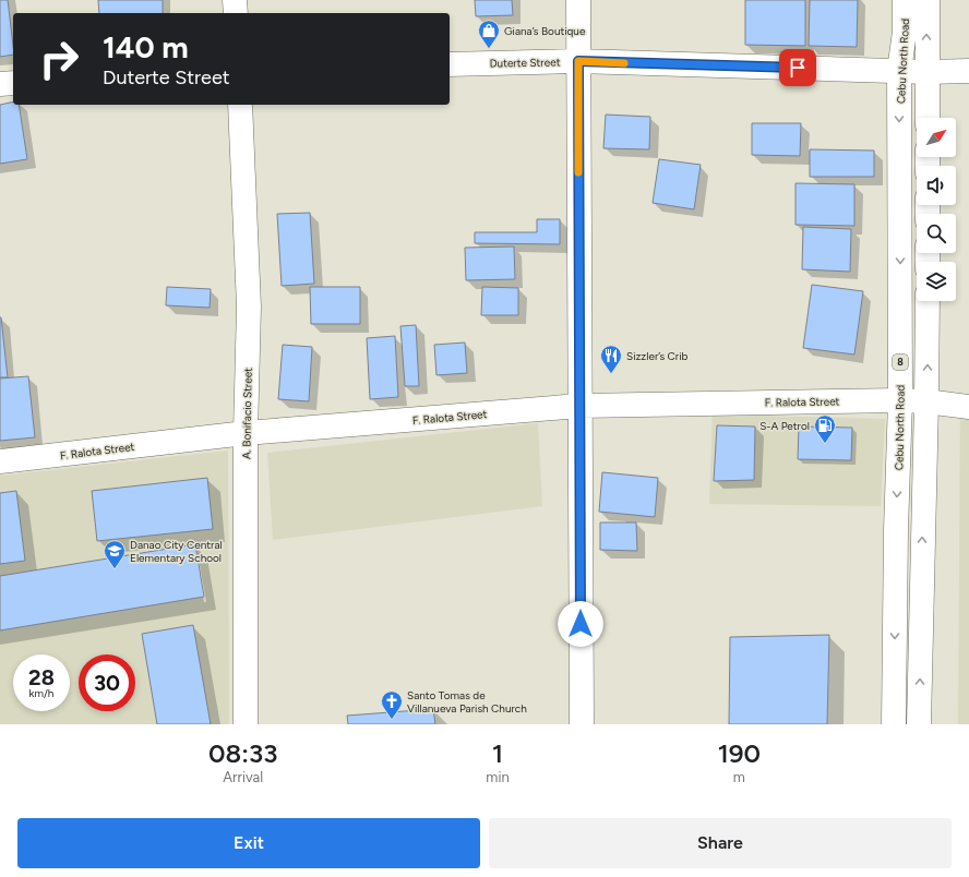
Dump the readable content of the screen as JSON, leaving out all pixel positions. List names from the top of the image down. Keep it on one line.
{"streets":{"main road":["Cebu North Road","Duterte Street","8","F. Ralota Street","A. Bonifacio Street"]},"crossings":[["Cebu North Road","Duterte Street"],["Cebu North Road","F. Ralota Street"],["F. Ralota Street","A. Bonifacio Street"]],"places":{"shop":["Giana’s Boutique"],"restaurant":["Sizzler’s Crib"],"fuel station":["S-A Petrol"],"school or university":["Danao City Central Elementary School"],"church":["Santo Tomas de Villanueva Parish Church"]},"north":"top right","page":{"turn":["140 m","Duterte Street"],"speed":"28 km/h","limit":"30","eta":["08:33","Arrival","1","min","190","m"],"buttons":["Exit","Share"]}}
